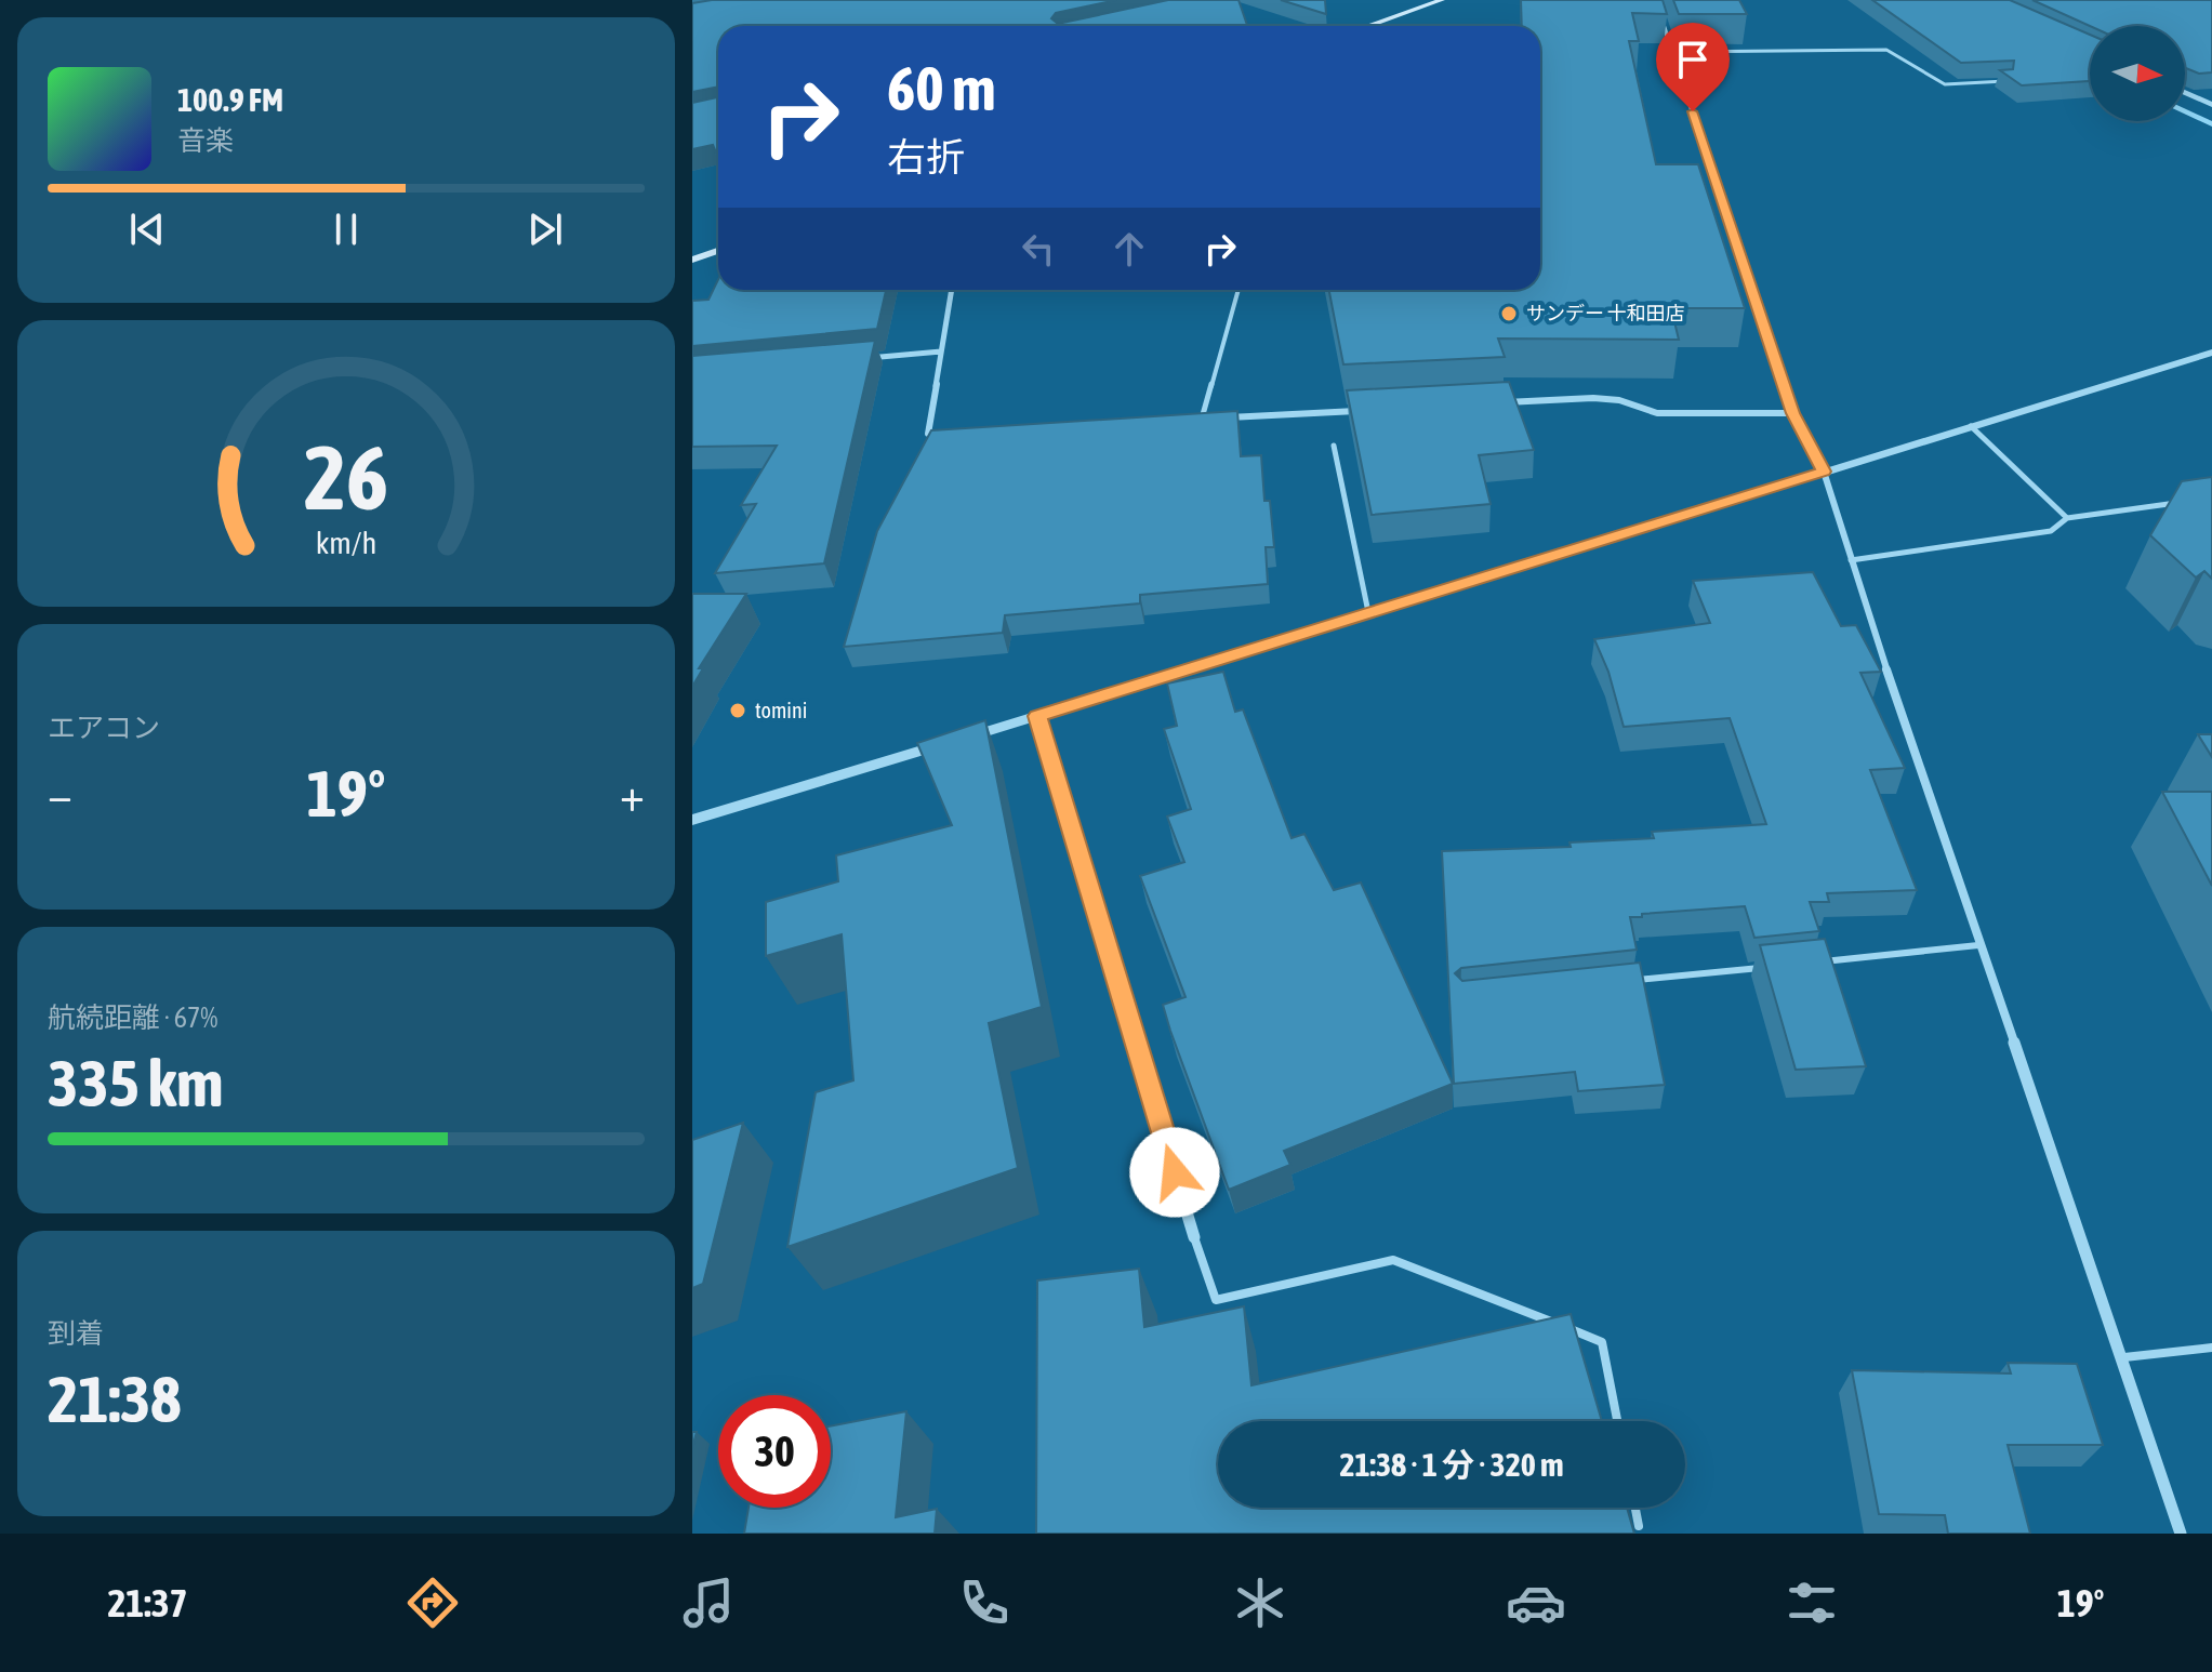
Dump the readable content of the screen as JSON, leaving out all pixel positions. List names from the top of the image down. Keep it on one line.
{"places":["サンデー 十和田店","tomini"],"north":"right","page":{"turn":["60 m","右折"],"song":["100.9 FM","音楽"],"tile":["エアコン",["航続距離 · 67%","335 km"],["到着","21:38"]],"heat":["−","19°","+"],"limit":"30","trip":"21:38 · 1 分 · 320 m","tabs":["21:37","19°"],"gauge":["26","km/h"]}}
